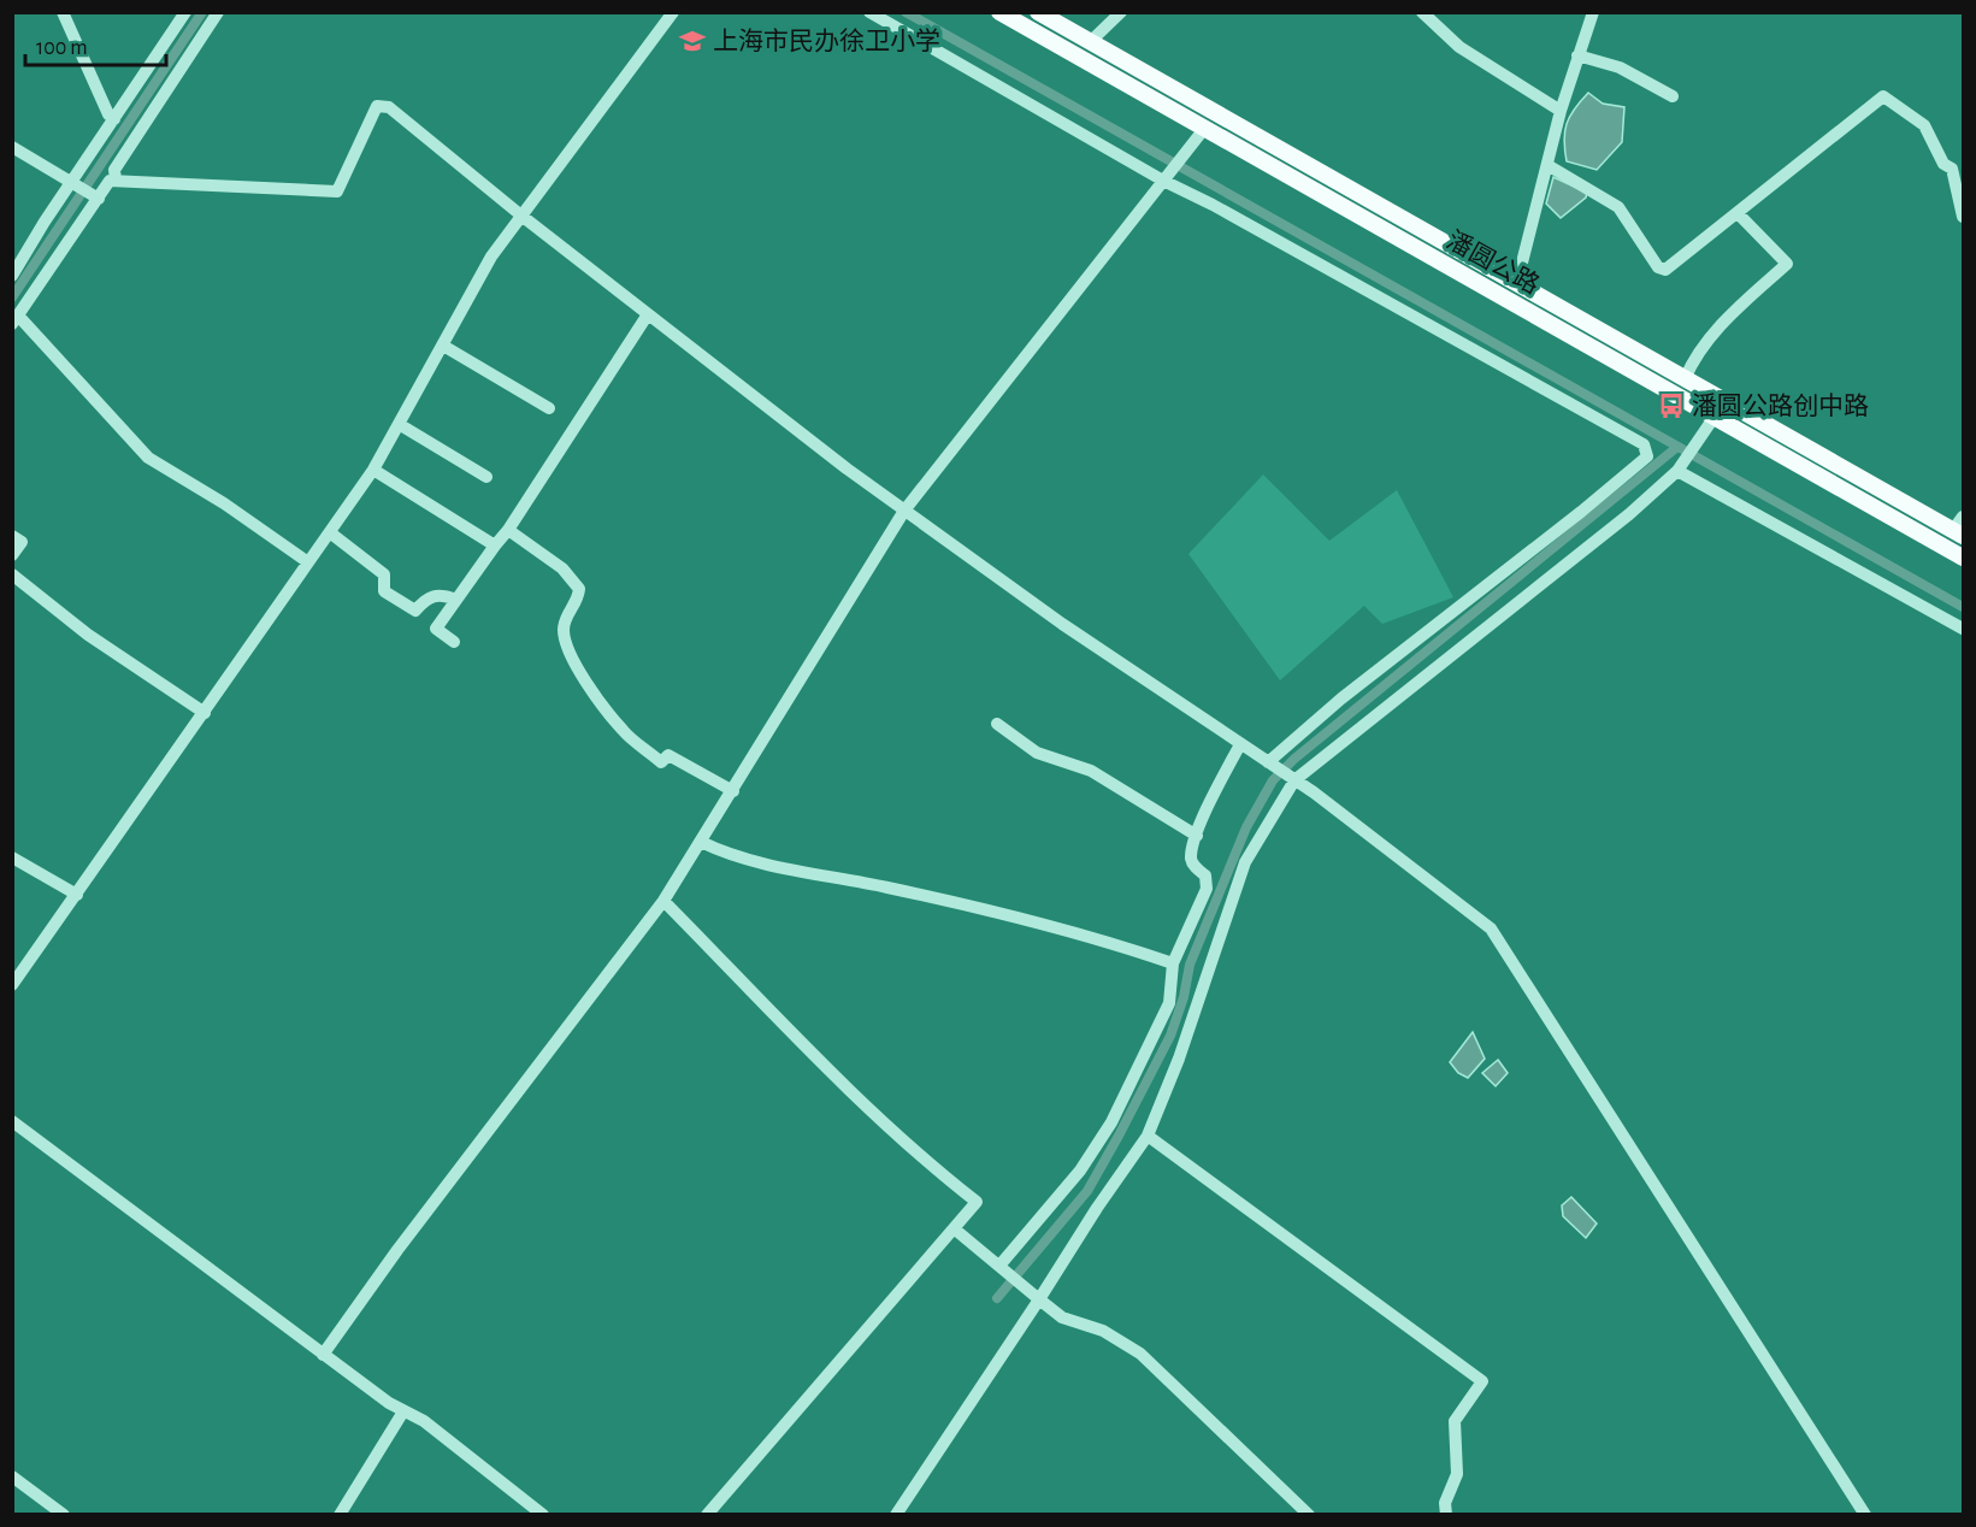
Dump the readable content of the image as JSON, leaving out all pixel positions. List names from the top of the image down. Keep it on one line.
{"streets":{"main road":["潘圆公路"]},"places":{"school or university":["上海市民办徐卫小学"],"bus stop":["潘圆公路创中路"]},"scale_bar":"100 m"}
